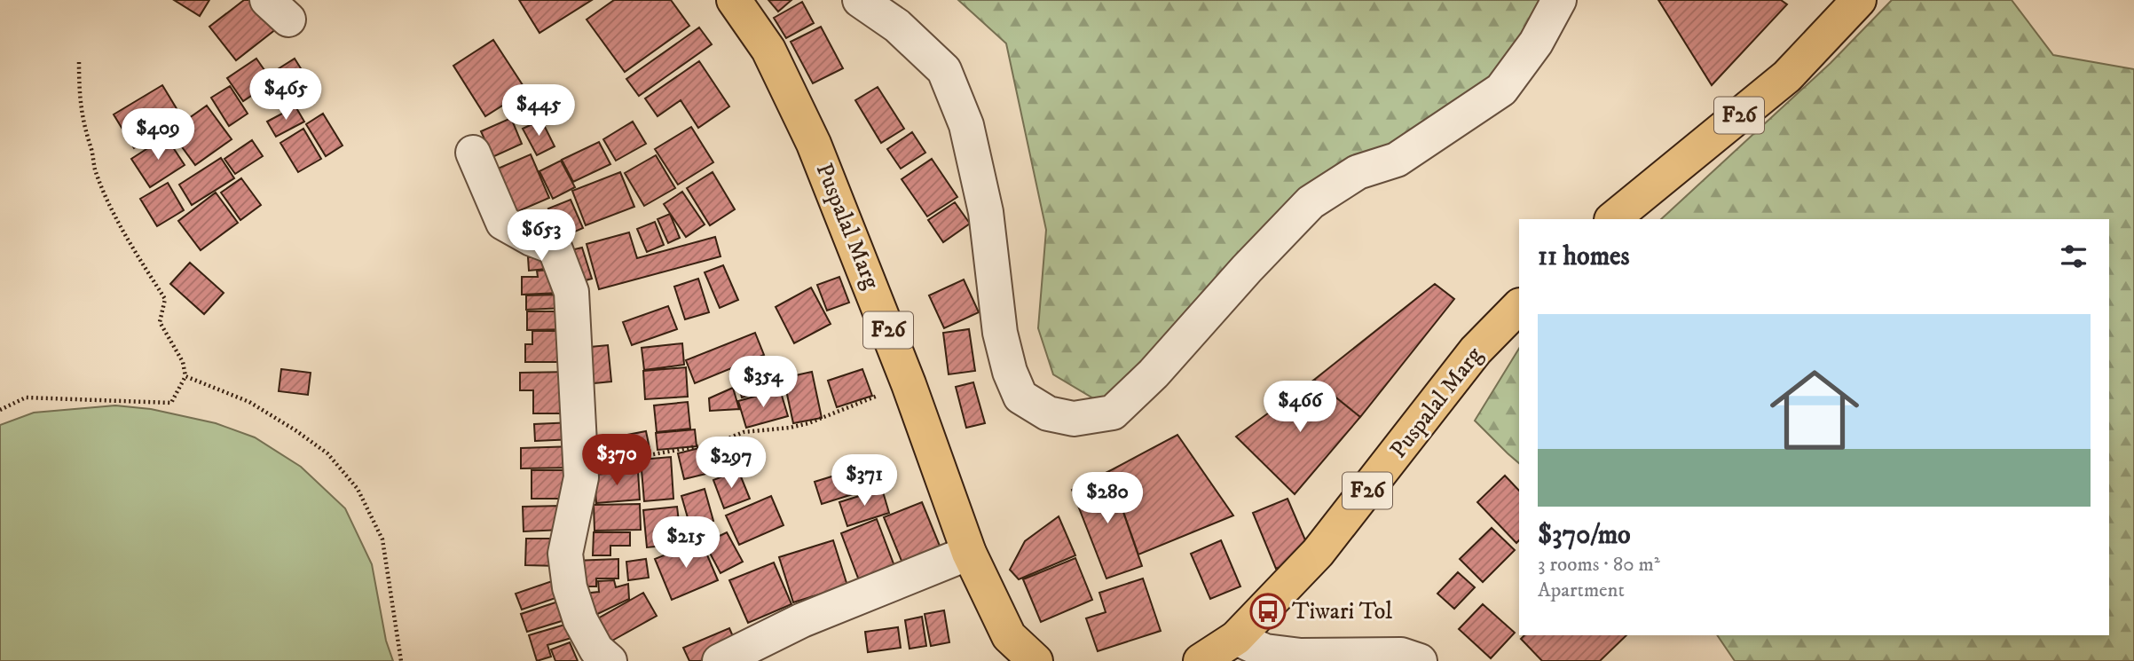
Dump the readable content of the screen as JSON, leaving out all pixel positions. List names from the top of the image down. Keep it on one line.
{"streets":{"main road":["F26","Puspalal Marg"]},"places":{"bus stop":["Tiwari Tol"]},"page":{"price":["$465","$445","$409","$653","$354","$466","$370","$297","$371","$280","$215"],"heading":"11 homes","list":[{"name":"$370/mo","note":"3 rooms · 80 m² · Apartment"}]}}
